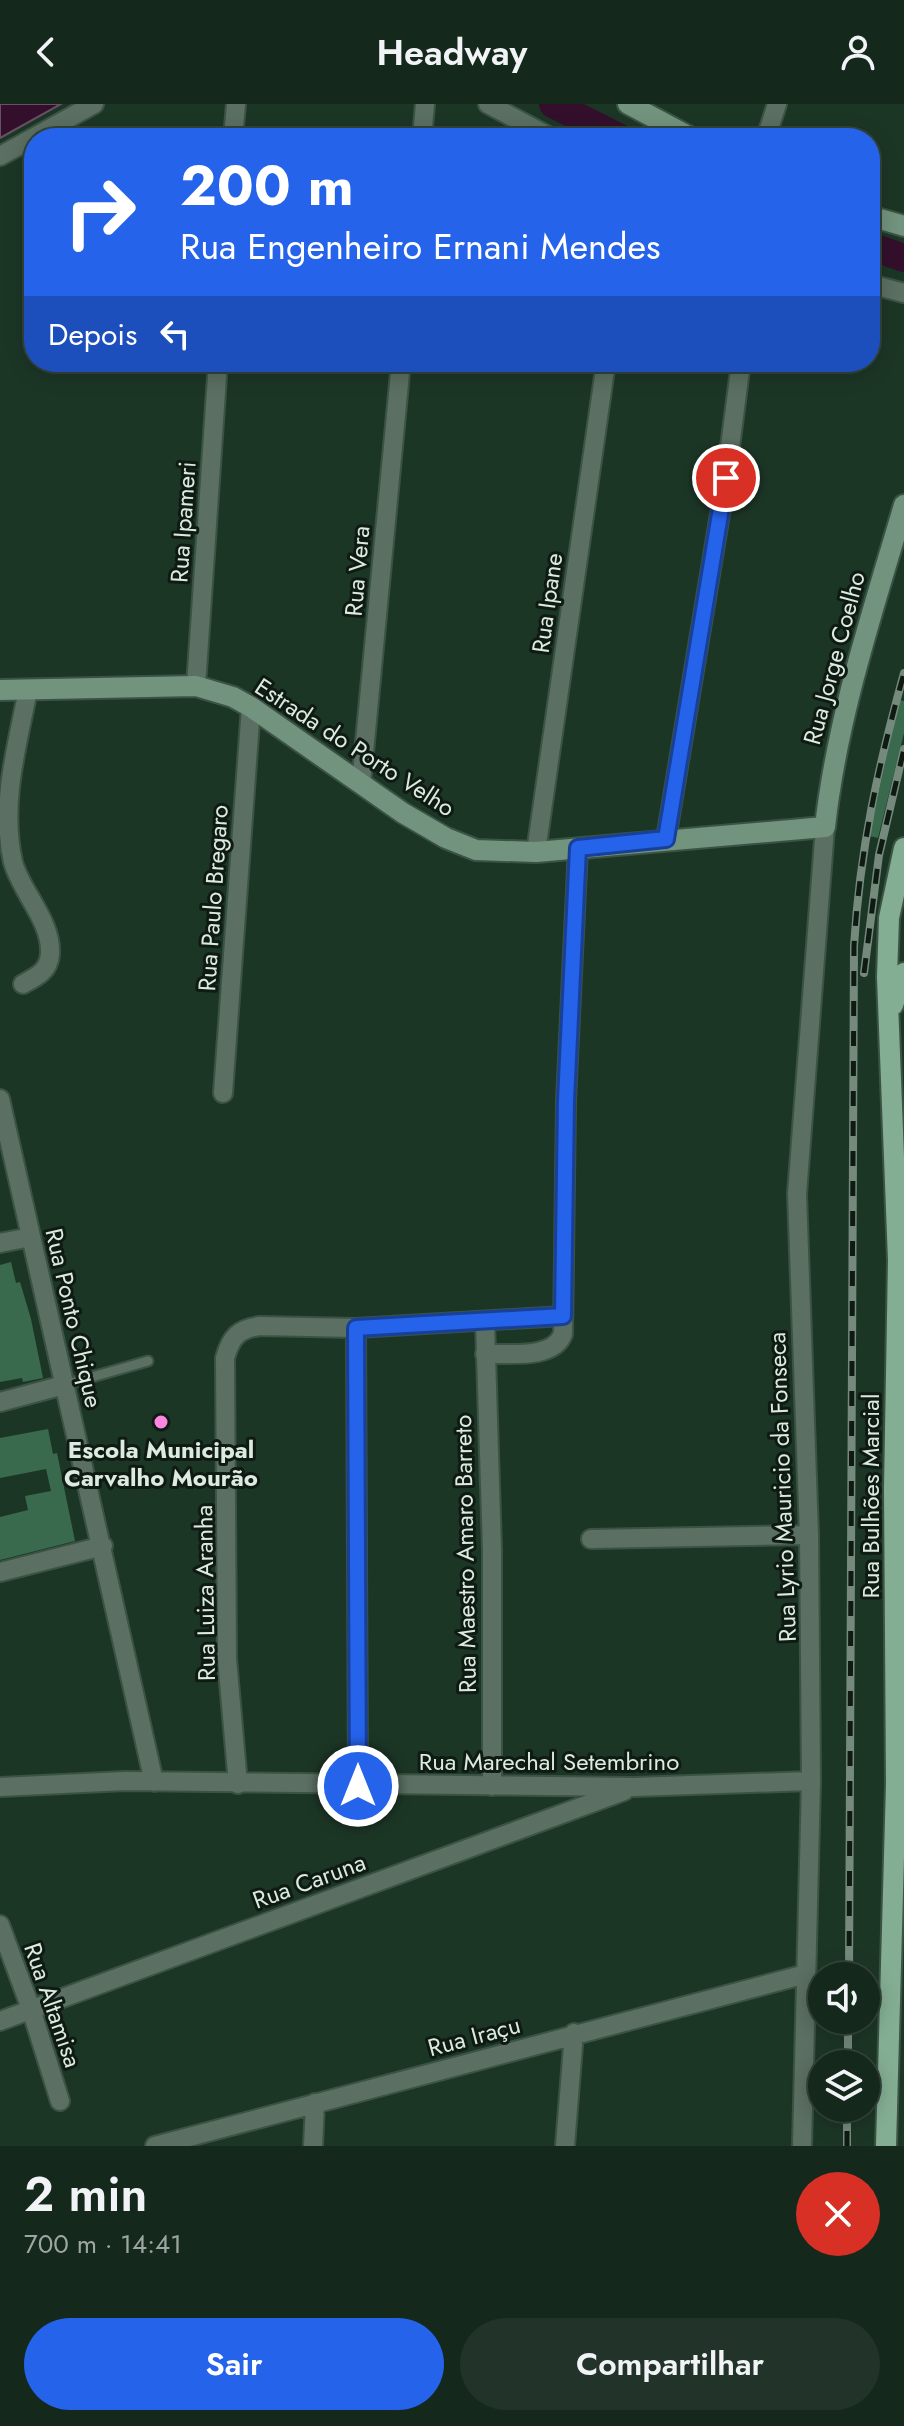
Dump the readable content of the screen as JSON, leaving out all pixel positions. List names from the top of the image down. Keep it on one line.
{"streets":{"main road":["Rua Bulhões Marcial"],"street":["Rua Ipameri","Rua Vera","Rua Ipane","Rua Jorge Coelho","Estrada do Porto Velho","Rua Paulo Bregaro","Rua Ponto Chique","Rua Lyrio Mauricio da Fonseca","Rua Maestro Amaro Barreto","Rua Luiza Aranha","Rua Marechal Setembrino","Rua Caruna","Rua Altamisa","Rua Iraçu"]},"crossings":[["Rua Ipameri","Estrada do Porto Velho"],["Rua Vera","Estrada do Porto Velho"],["Rua Ipane","Estrada do Porto Velho"],["Rua Jorge Coelho","Estrada do Porto Velho"],["Rua Jorge Coelho","Rua Lyrio Mauricio da Fonseca"],["Estrada do Porto Velho","Rua Paulo Bregaro"],["Estrada do Porto Velho","Rua Lyrio Mauricio da Fonseca"],["Rua Ponto Chique","Rua Marechal Setembrino"],["Rua Lyrio Mauricio da Fonseca","Rua Marechal Setembrino"],["Rua Lyrio Mauricio da Fonseca","Rua Iraçu"],["Rua Maestro Amaro Barreto","Rua Marechal Setembrino"],["Rua Luiza Aranha","Rua Marechal Setembrino"],["Rua Marechal Setembrino","Rua Caruna"],["Rua Caruna","Rua Altamisa"]],"places":["Escola Municipal Carvalho Mourão"],"page":{"header":"Headway","turn":["200 m","Rua Engenheiro Ernani Mendes"],"then":"Depois","heading":["2 min","700 m · 14:41"],"buttons":["Sair","Compartilhar"]}}
